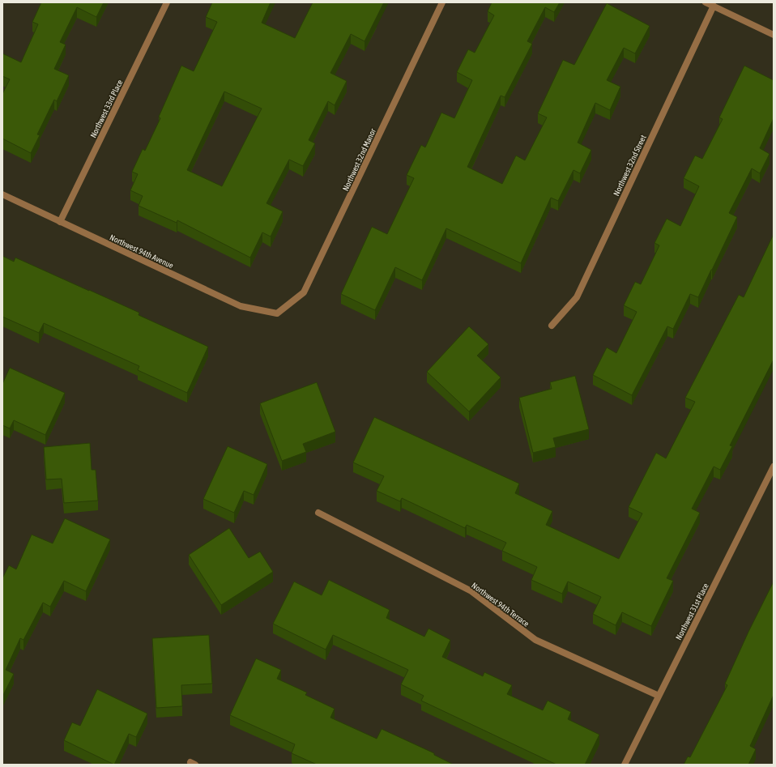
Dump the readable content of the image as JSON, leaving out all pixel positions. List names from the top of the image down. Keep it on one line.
{"streets":{"street":["Northwest 33rd Place","Northwest 32nd Manor","Northwest 32nd Street","Northwest 94th Avenue","Northwest 94th Terrace","Northwest 31st Place"]},"crossings":[["Northwest 33rd Place","Northwest 94th Avenue"],["Northwest 32nd Manor","Northwest 94th Avenue"],["Northwest 94th Terrace","Northwest 31st Place"]]}
